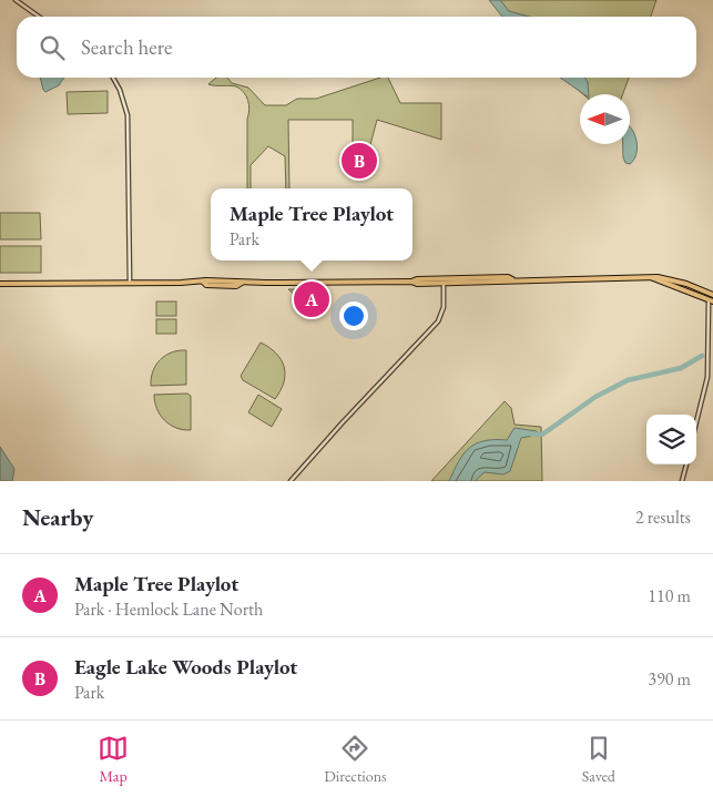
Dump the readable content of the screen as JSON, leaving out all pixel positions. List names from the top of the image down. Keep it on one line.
{"north":"left","page":{"search":"Search here","pins":["B","A"],"popup":["Maple Tree Playlot","Park"],"heading":["Nearby","2 results"],"list":[{"mark":"A","name":"Maple Tree Playlot","note":"Park · Hemlock Lane North","value":"110 m"},{"mark":"B","name":"Eagle Lake Woods Playlot","note":"Park","value":"390 m"}],"nav":["Map","Directions","Saved"]}}
